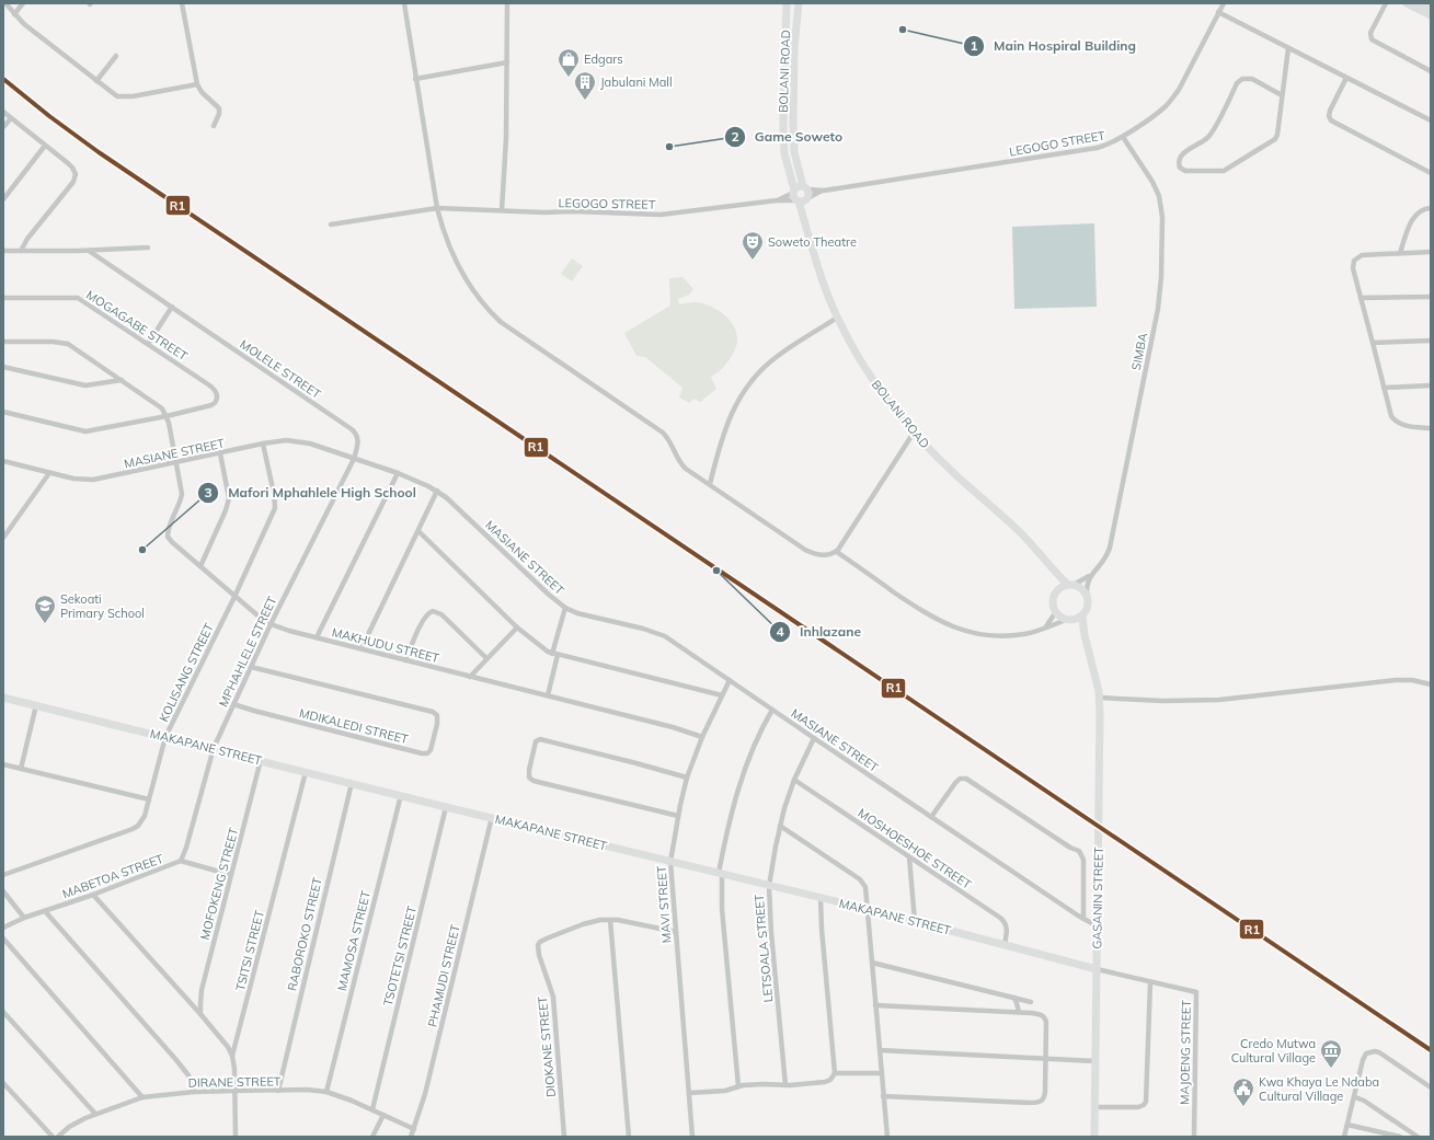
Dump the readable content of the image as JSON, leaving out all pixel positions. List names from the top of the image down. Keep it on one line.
{"streets":{"street":["BOLANI ROAD","LEGOGO STREET","MOGAGABE STREET","SIMBA","MOLELE STREET","MASIANE STREET","MAKHUDU STREET","MPHAHLELE STREET","KOLISANG STREET","MDIKALEDI STREET","MAKAPANE STREET","MOSHOESHOE STREET","MABETOA STREET","MOFOKENG STREET","GASANIN STREET","MAVI STREET","RABOROKO STREET","MAMOSA STREET","LETSOALA STREET","TSITSI STREET","TSOTETSI STREET","PHAMUDI STREET","DIOKANE STREET","MAJOENG STREET","DIRANE STREET"]},"crossings":[["BOLANI ROAD","LEGOGO STREET"],["BOLANI ROAD","GASANIN STREET"],["LEGOGO STREET","SIMBA"],["MOLELE STREET","MASIANE STREET"],["MOLELE STREET","MPHAHLELE STREET"],["MASIANE STREET","MAKHUDU STREET"],["MASIANE STREET","MPHAHLELE STREET"],["MASIANE STREET","KOLISANG STREET"],["MASIANE STREET","GASANIN STREET"],["MASIANE STREET","MAVI STREET"],["MASIANE STREET","LETSOALA STREET"],["MAKHUDU STREET","MPHAHLELE STREET"],["MAKHUDU STREET","KOLISANG STREET"],["MAKHUDU STREET","MAVI STREET"],["MPHAHLELE STREET","MDIKALEDI STREET"],["MPHAHLELE STREET","MAKAPANE STREET"],["MPHAHLELE STREET","MABETOA STREET"],["KOLISANG STREET","MAKAPANE STREET"],["MAKAPANE STREET","MOSHOESHOE STREET"],["MAKAPANE STREET","MOFOKENG STREET"],["MAKAPANE STREET","GASANIN STREET"],["MAKAPANE STREET","MAVI STREET"],["MAKAPANE STREET","RABOROKO STREET"],["MAKAPANE STREET","MAMOSA STREET"],["MAKAPANE STREET","LETSOALA STREET"],["MAKAPANE STREET","TSITSI STREET"],["MAKAPANE STREET","TSOTETSI STREET"],["MAKAPANE STREET","PHAMUDI STREET"],["MAKAPANE STREET","MAJOENG STREET"],["MOSHOESHOE STREET","LETSOALA STREET"],["MABETOA STREET","MOFOKENG STREET"],["GASANIN STREET","MAJOENG STREET"],["MAVI STREET","DIOKANE STREET"],["RABOROKO STREET","DIRANE STREET"],["MAMOSA STREET","DIRANE STREET"],["TSITSI STREET","DIRANE STREET"],["TSOTETSI STREET","DIRANE STREET"],["PHAMUDI STREET","DIRANE STREET"]],"places":{"other":["Main Hospiral Building","Game Soweto","Mafori Mphahlele High School","Inhlazane"],"shop":["Edgars"],"building":["Jabulani Mall"],"theatre":["Soweto Theatre"],"school or university":["Sekoati Primary School"],"museum":["Credo Mutwa Cultural Village"],"public building":["Kwa Khaya Le Ndaba Cultural Village"]},"lines":["transit line R1"]}
